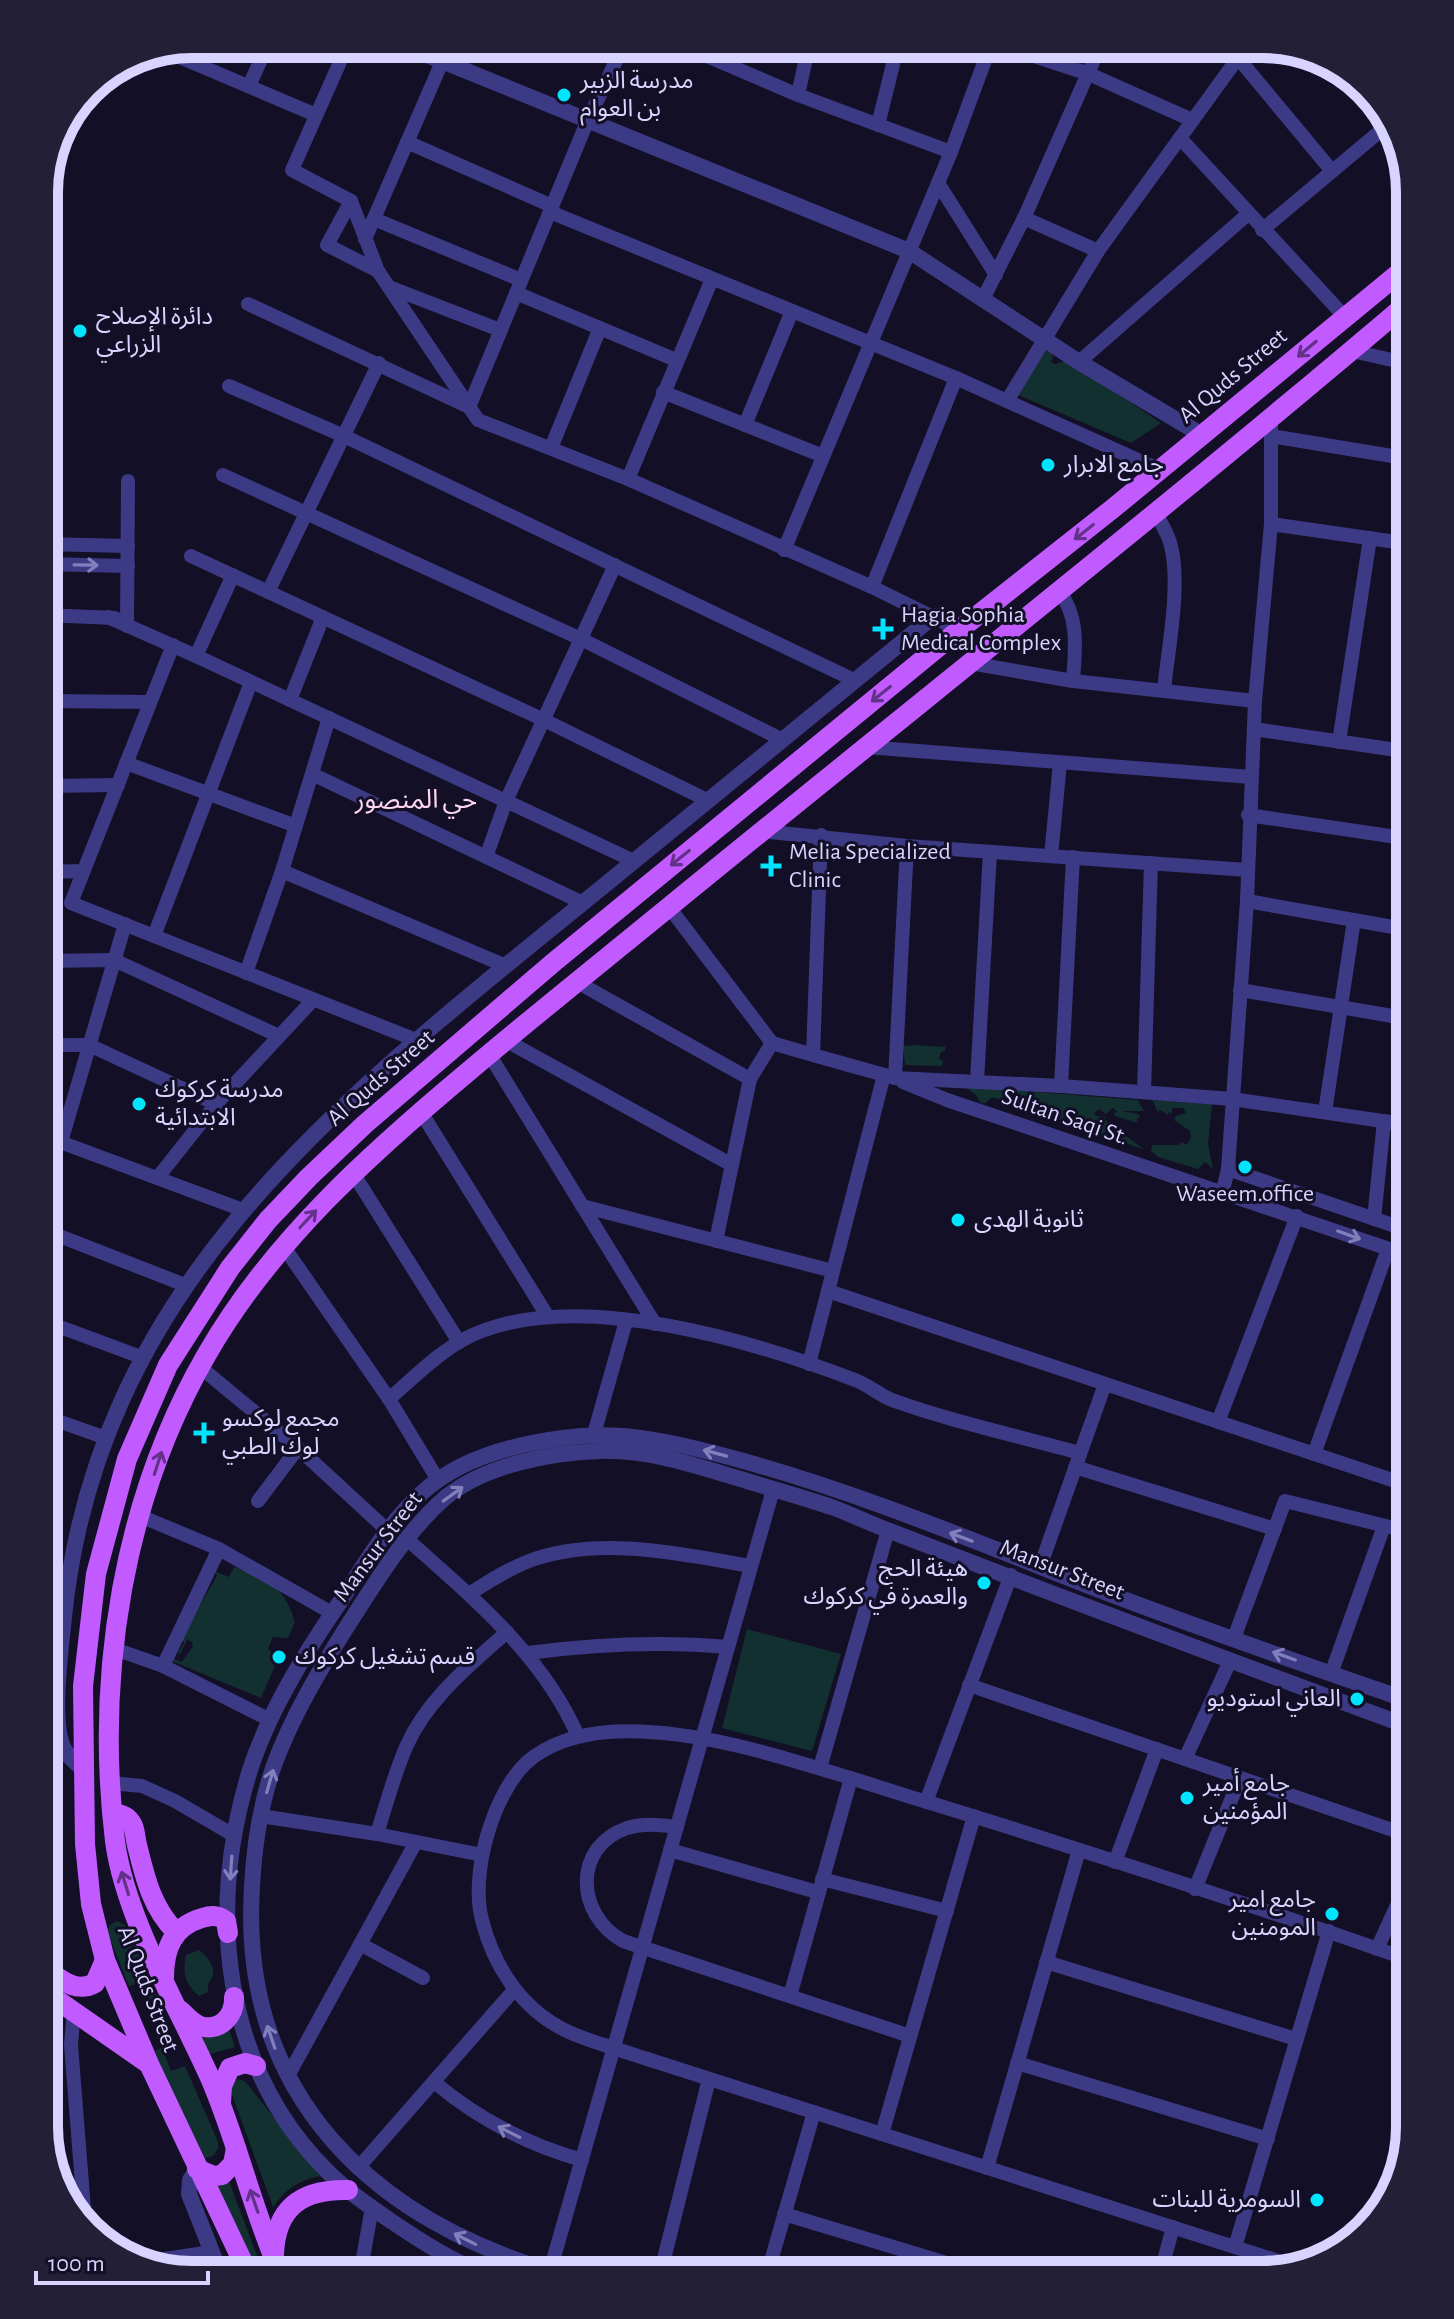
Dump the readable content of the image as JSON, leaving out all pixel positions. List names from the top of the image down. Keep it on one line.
{"streets":{"main road":["Al Quds Street"],"street":["Sultan Saqi St.","Mansur Street"]},"crossings":[["Al Quds Street","Mansur Street"]],"districts":["حي المنصور"],"places":{"other":["مدرسة الزبير بن العوام","دائرة الإصلاح الزراعي","جامع الابرار","مدرسة كركوك الابتدائية","Waseem.office","ثانوية الهدى","هيئة الحج والعمرة في كركوك","قسم تشغيل كركوك","العاني استوديو","جامع أمير المؤمنين","جامع امير المومنين","السومرية للبنات"],"health":["Hagia Sophia Medical Complex","Melia Specialized Clinic","مجمع لوكسو لوك الطبي"]},"scale_bar":"100 m"}
